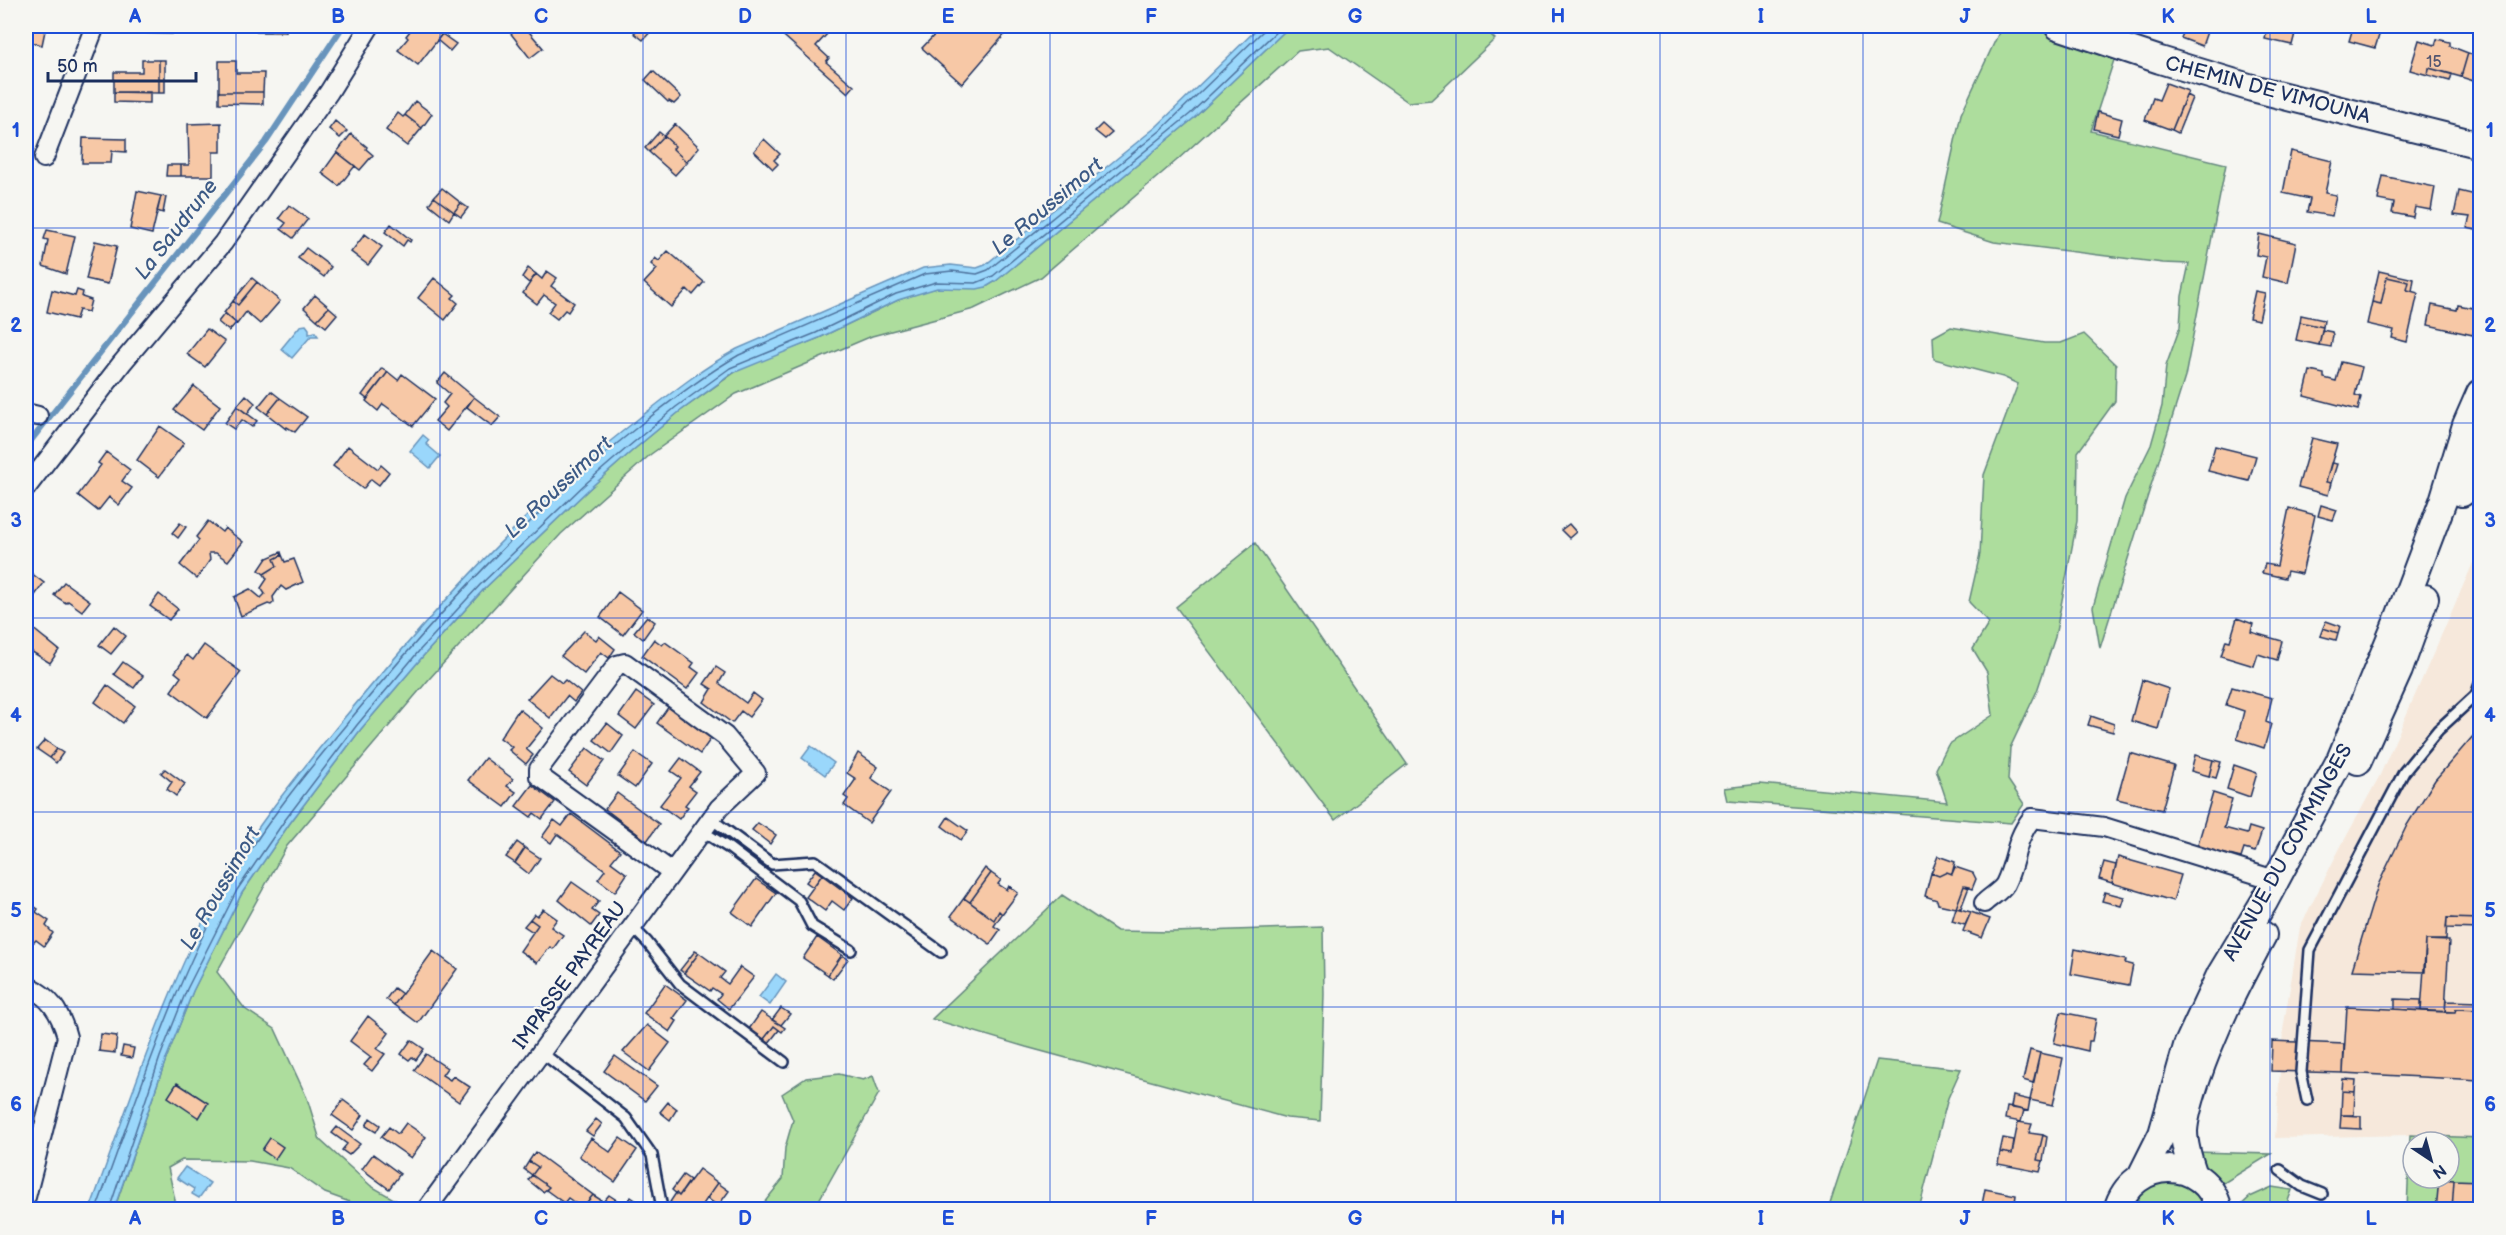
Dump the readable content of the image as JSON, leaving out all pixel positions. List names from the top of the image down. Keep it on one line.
{"streets":{"main road":["CHEMIN DE VIMOUNA","AVENUE DU COMMINGES"],"street":["IMPASSE PAYREAU"]},"water":["Le Roussimort","La Saudrune"],"house_numbers":["15"],"scale_bar":"50 m","north":"bottom right","grid":{"columns":["A","B","C","D","E","F","G","H","I","J","K","L"],"rows":["1","2","3","4","5","6"]}}
